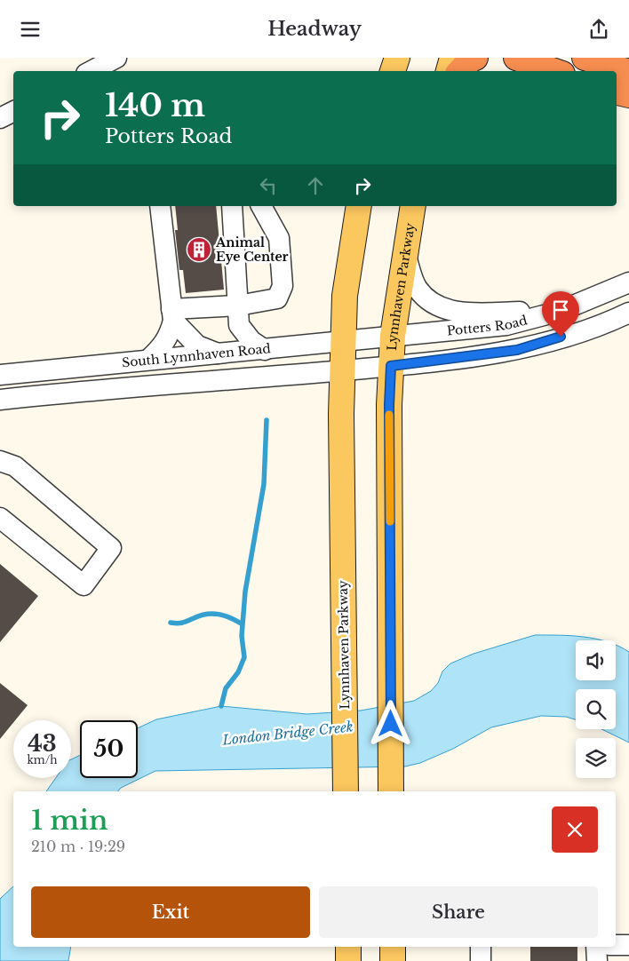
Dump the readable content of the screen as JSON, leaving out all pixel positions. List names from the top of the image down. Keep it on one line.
{"streets":{"main road":["Lynnhaven Parkway"],"street":["Potters Road","South Lynnhaven Road"]},"crossings":[["Lynnhaven Parkway","Potters Road"],["Lynnhaven Parkway","South Lynnhaven Road"],["Potters Road","South Lynnhaven Road"]],"water":["London Bridge Creek"],"places":{"building":["Animal Eye Center"]},"page":{"header":"Headway","turn":["140 m","Potters Road"],"speed":"43 km/h","limit":"50","heading":["1 min","210 m · 19:29"],"buttons":["Exit","Share"]}}
